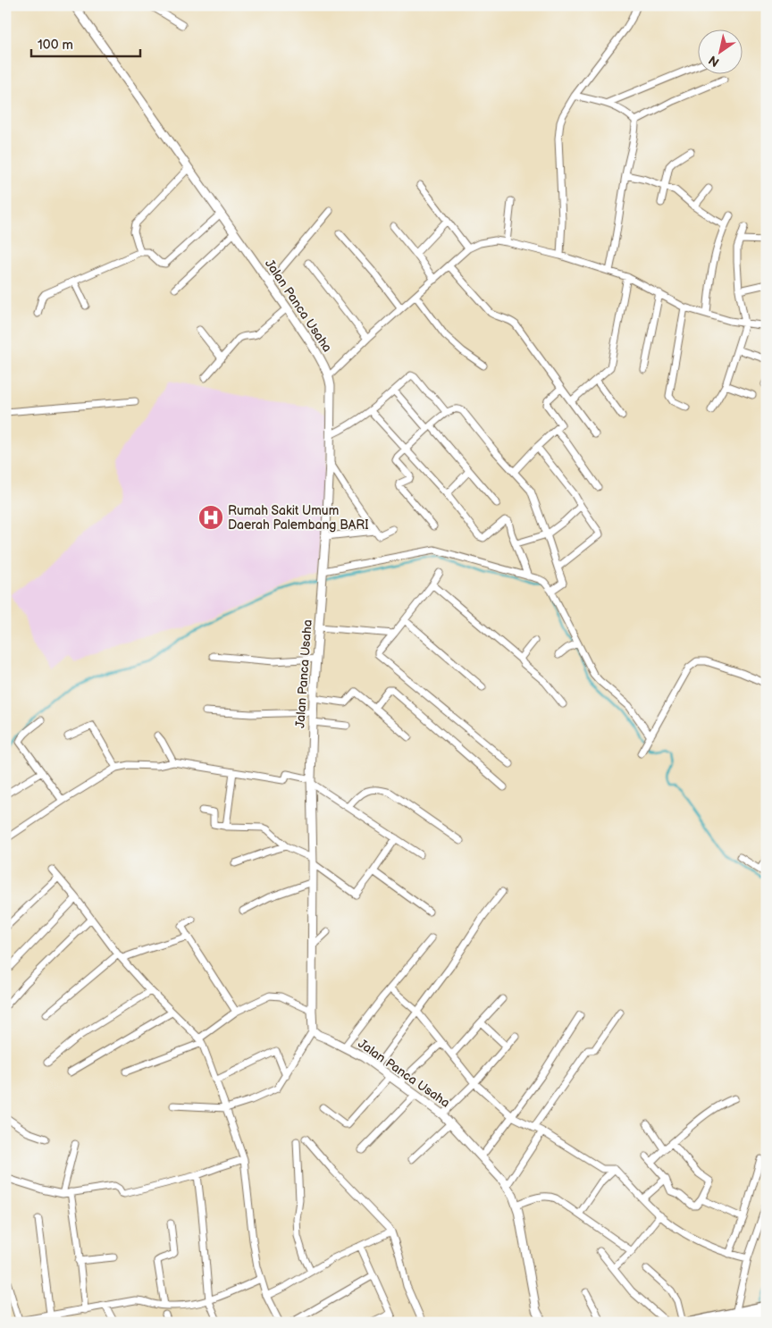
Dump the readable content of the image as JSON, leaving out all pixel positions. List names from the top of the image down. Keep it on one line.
{"streets":{"street":["Jalan Panca Usaha"]},"places":{"hospital":["Rumah Sakit Umum Daerah Palembang BARI"]},"scale_bar":"100 m","north":"bottom left"}
